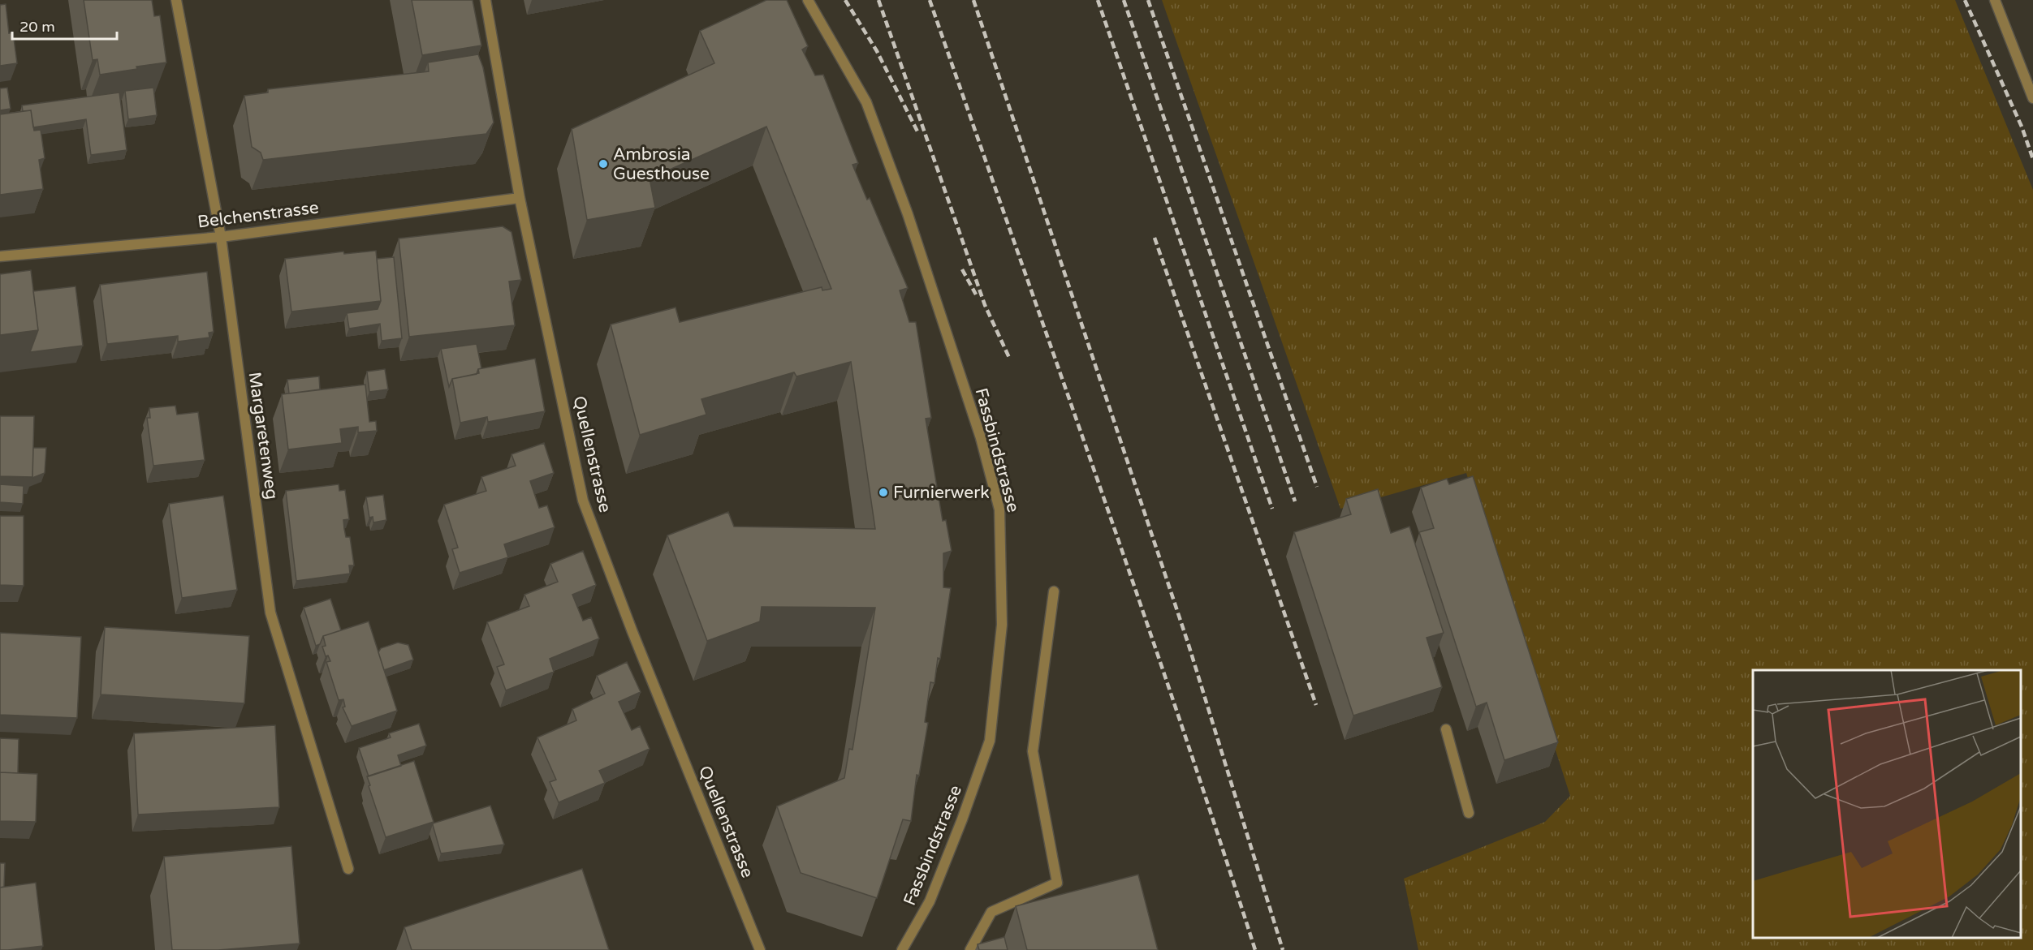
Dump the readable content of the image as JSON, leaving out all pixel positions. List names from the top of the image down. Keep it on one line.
{"streets":{"street":["Belchenstrasse","Margaretenweg","Fassbindstrasse","Quellenstrasse"]},"crossings":[["Belchenstrasse","Margaretenweg"],["Belchenstrasse","Quellenstrasse"]],"places":["Ambrosia Guesthouse","Furnierwerk"],"scale_bar":"20 m"}
